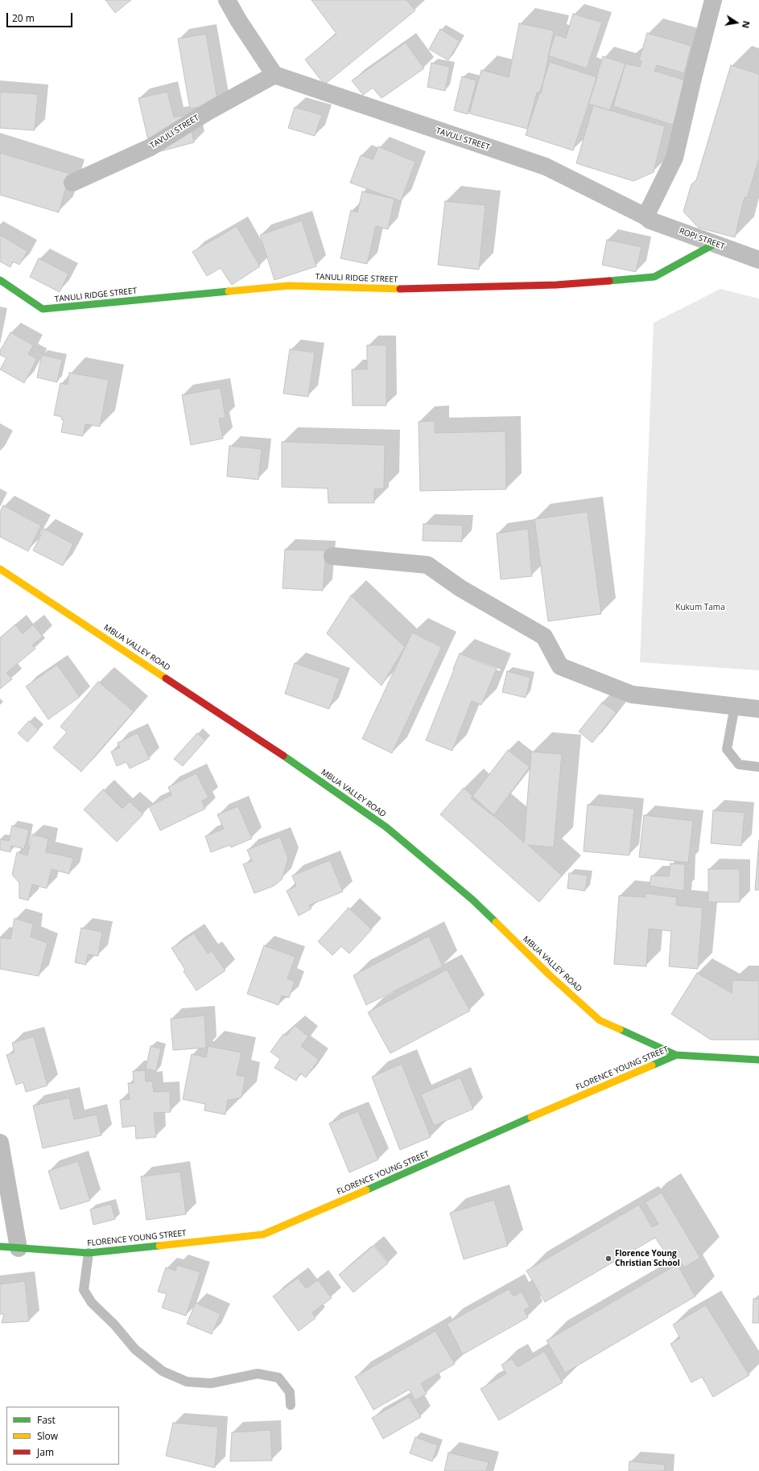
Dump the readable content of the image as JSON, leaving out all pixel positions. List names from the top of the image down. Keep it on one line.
{"streets":{"street":["TAVULI STREET","ROPI STREET","TANULI RIDGE STREET","MBUA VALLEY ROAD","FLORENCE YOUNG STREET"]},"crossings":[["TAVULI STREET","ROPI STREET"],["ROPI STREET","TANULI RIDGE STREET"],["MBUA VALLEY ROAD","FLORENCE YOUNG STREET"]],"parks":["Kukum Tama"],"places":["Florence Young Christian School"],"legend":["Fast","Slow","Jam"],"scale_bar":"20 m","north":"right"}
